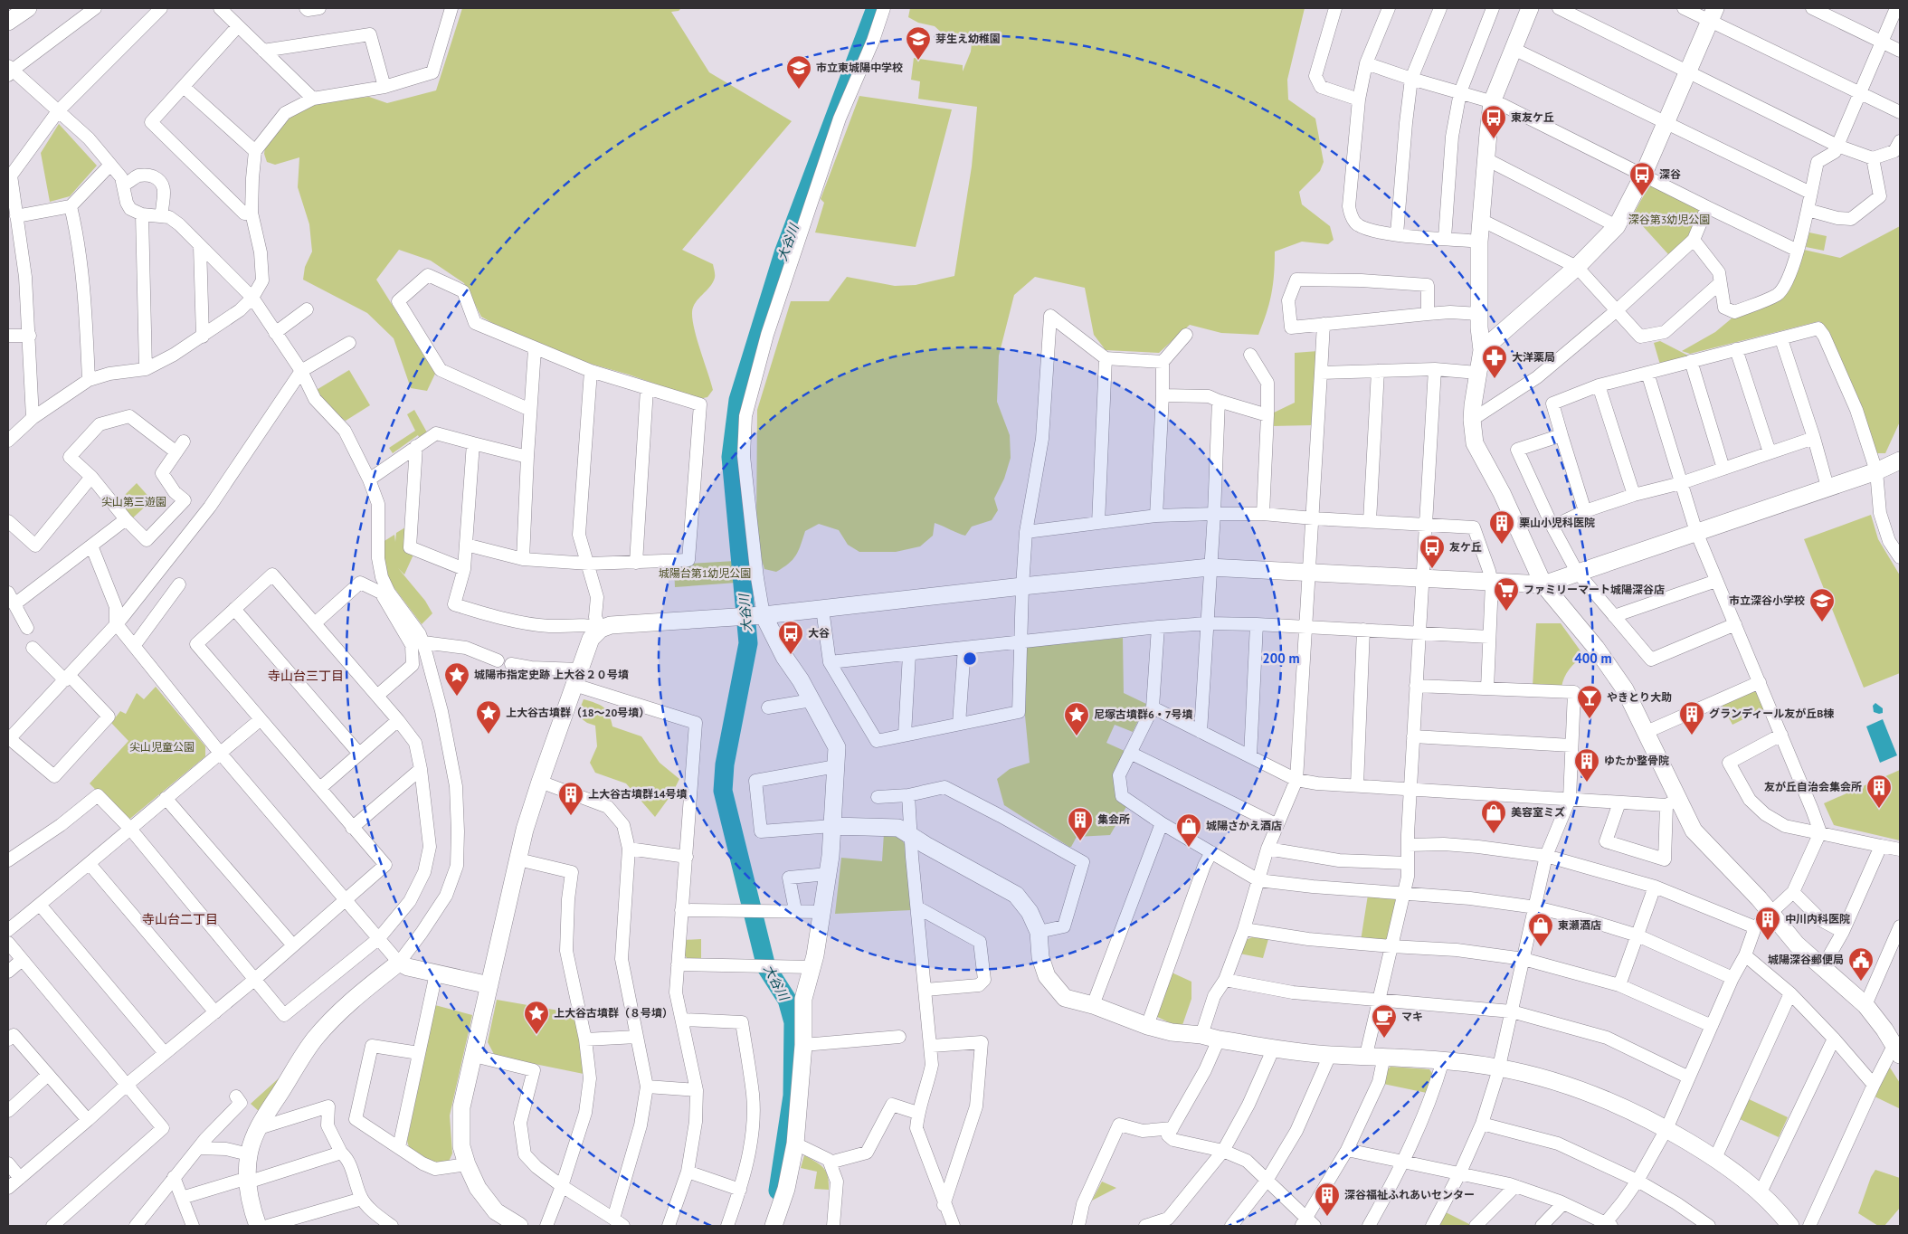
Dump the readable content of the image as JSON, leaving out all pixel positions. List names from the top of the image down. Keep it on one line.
{"districts":["寺山台三丁目","寺山台二丁目"],"water":["大谷川"],"parks":["深谷第3幼児公園","尖山第三遊園","城陽台第1幼児公園","尖山児童公園"],"places":{"school or university":["芽生え幼稚園","市立東城陽中学校","市立深谷小学校"],"bus stop":["東友ケ丘","深谷","友ケ丘","大谷"],"pharmacy":["大洋薬局"],"building":["栗山小児科医院","グランディール友が丘B棟","ゆたか整骨院","友が丘自治会集会所","上大谷古墳群14号墳","集会所","中川内科医院","深谷福祉ふれあいセンター"],"supermarket":["ファミリーマート城陽深谷店"],"place":["城陽市指定史跡 上大谷２０号墳","上大谷古墳群（18～20号墳）","尼塚古墳群6・7号墳","上大谷古墳群（８号墳）"],"bar":["やきとり大助"],"shop":["美容室ミズ","城陽さかえ酒店","東瀬酒店"],"public building":["城陽深谷郵便局"],"cafe":["マキ"]},"rings":["200 m","400 m"]}
